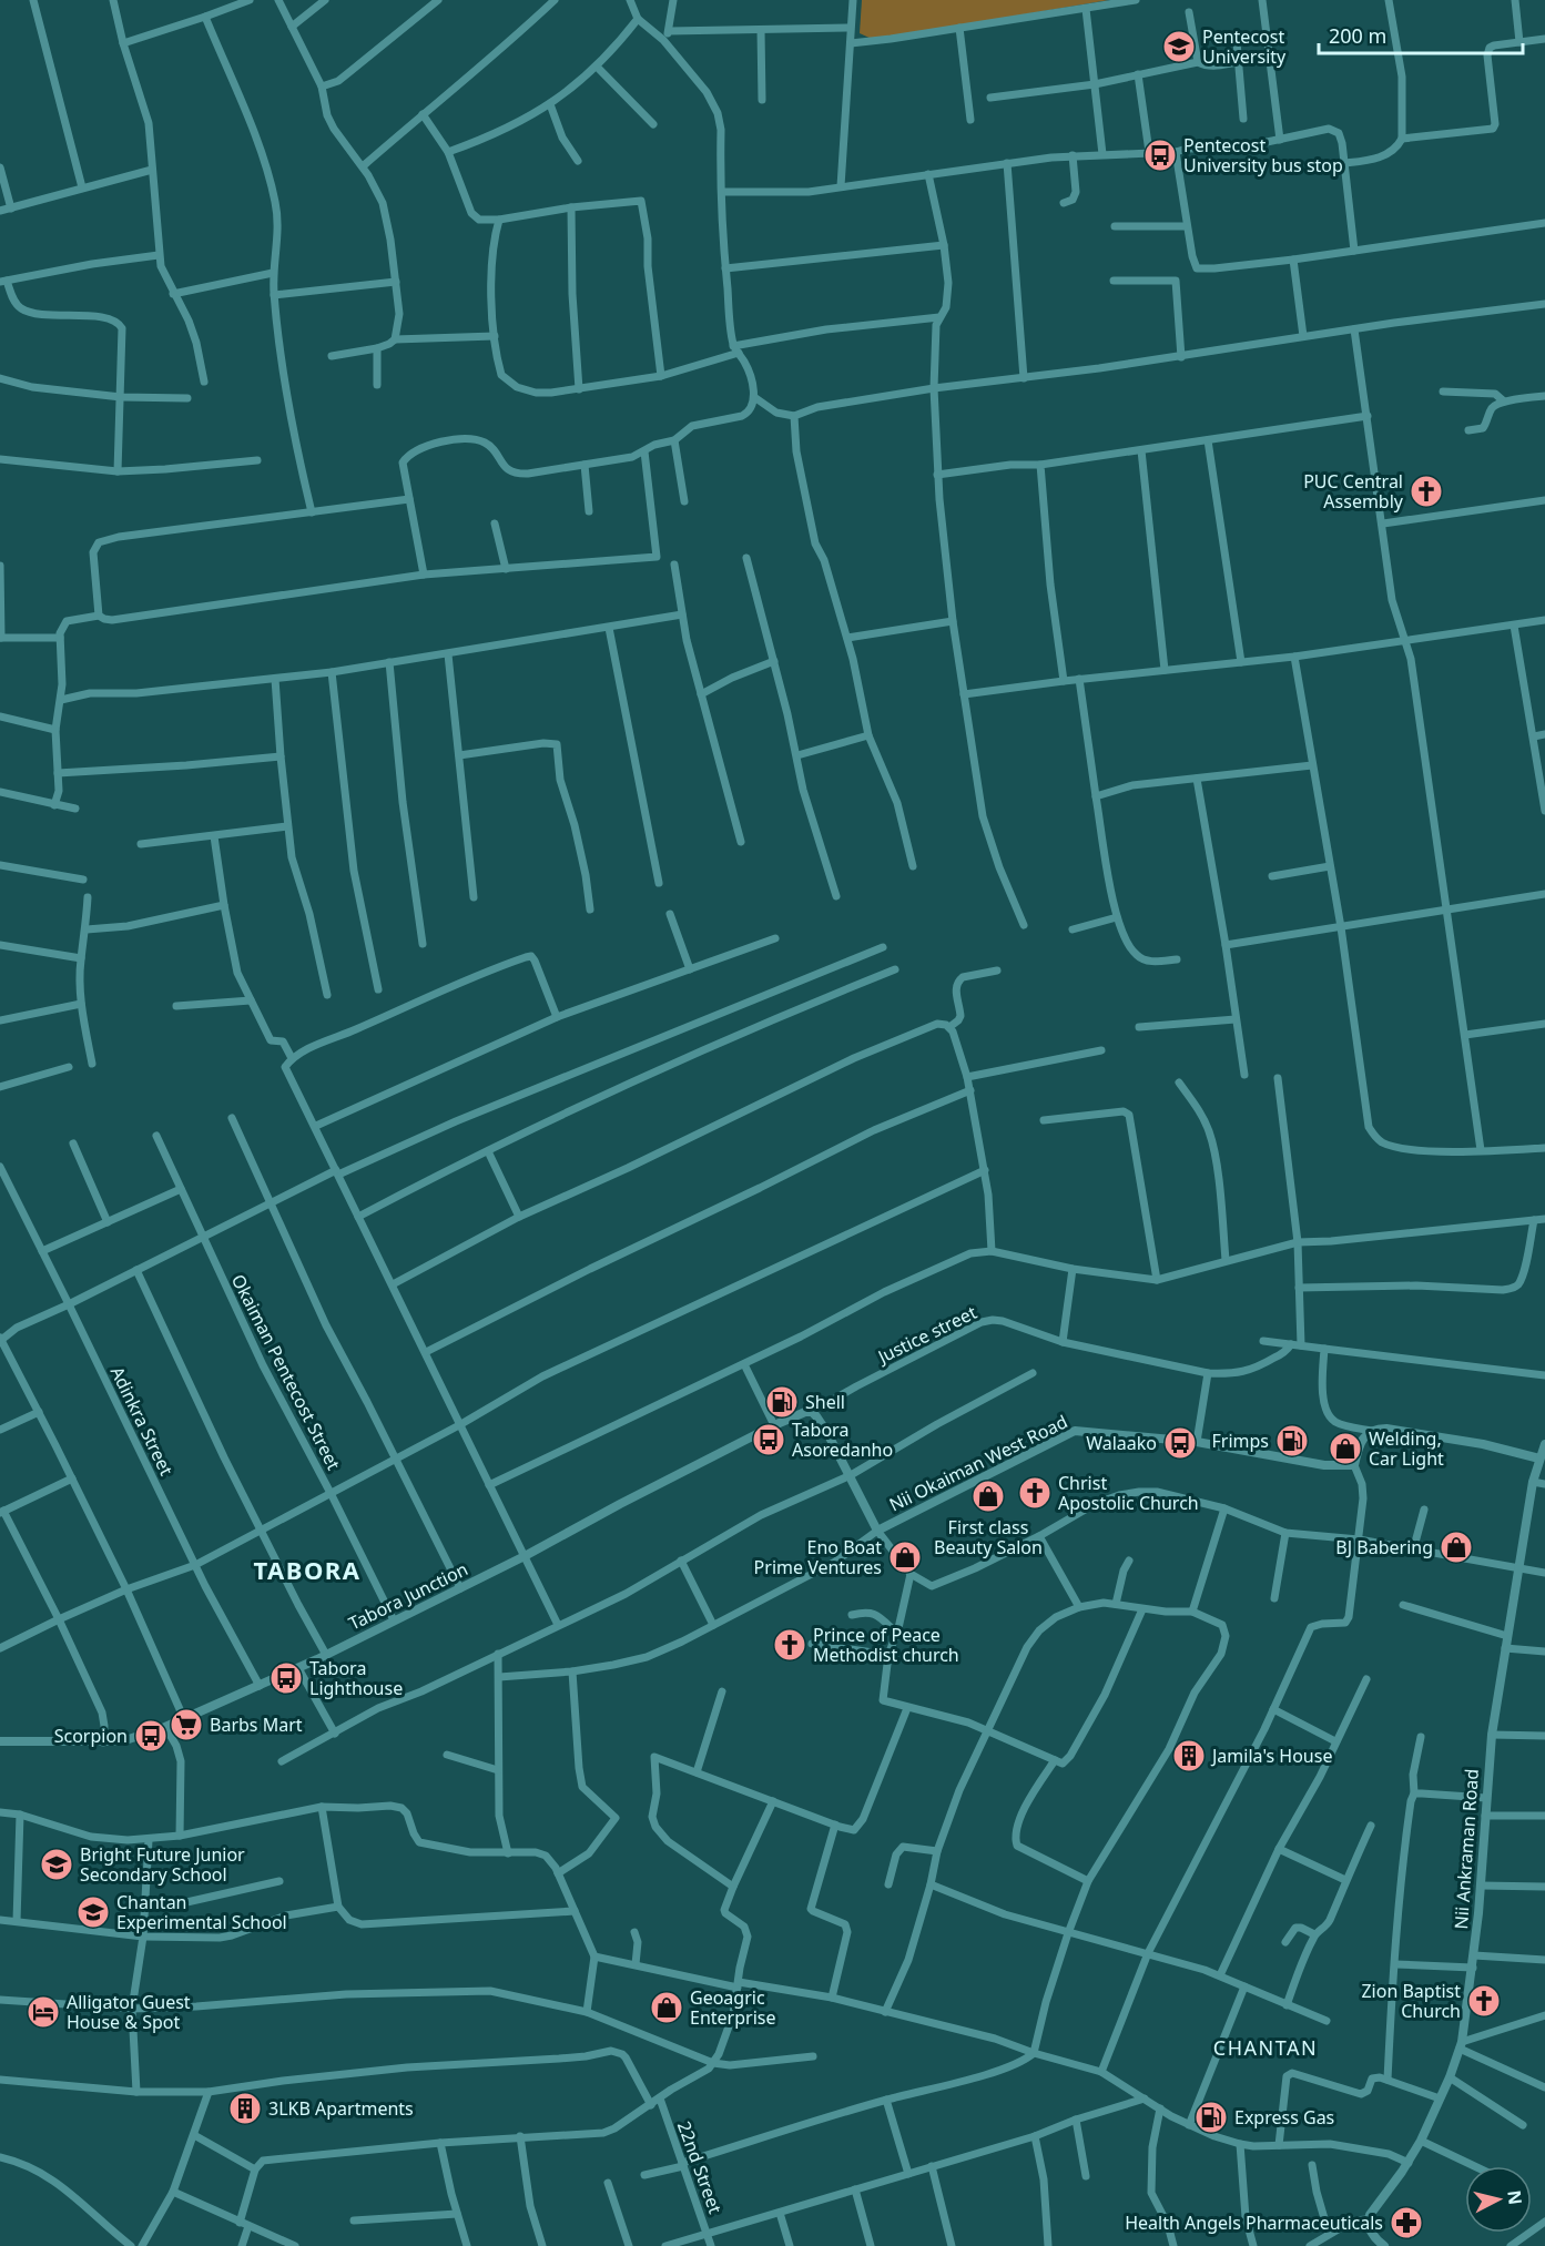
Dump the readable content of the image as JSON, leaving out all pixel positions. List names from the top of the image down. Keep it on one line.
{"streets":{"street":["Justice street","Okaiman Pentecost Street","Adinkra Street","Nii Okaiman West Road","Tabora Junction","Nii Ankraman Road","22nd Street"]},"crossings":[["Justice street","Nii Okaiman West Road"],["Justice street","Tabora Junction"],["Okaiman Pentecost Street","Tabora Junction"],["Adinkra Street","Tabora Junction"],["Nii Okaiman West Road","Tabora Junction"]],"districts":["TABORA","CHANTAN"],"places":{"school or university":["Pentecost University","Bright Future Junior Secondary School","Chantan Experimental School"],"bus stop":["Pentecost University bus stop","Tabora Asoredanho","Walaako","Tabora Lighthouse","Scorpion"],"church":["PUC Central Assembly","Christ Apostolic Church","Prince of Peace Methodist church","Zion Baptist Church"],"fuel station":["Shell","Frimps","Express Gas"],"shop":["Welding, Car Light","First class Beauty Salon","BJ Babering","Eno Boat Prime Ventures","Geoagric Enterprise"],"supermarket":["Barbs Mart"],"building":["Jamila's House","3LKB Apartments"],"hotel":["Alligator Guest House & Spot"],"pharmacy":["Health Angels Pharmaceuticals"]},"scale_bar":"200 m","north":"right"}
